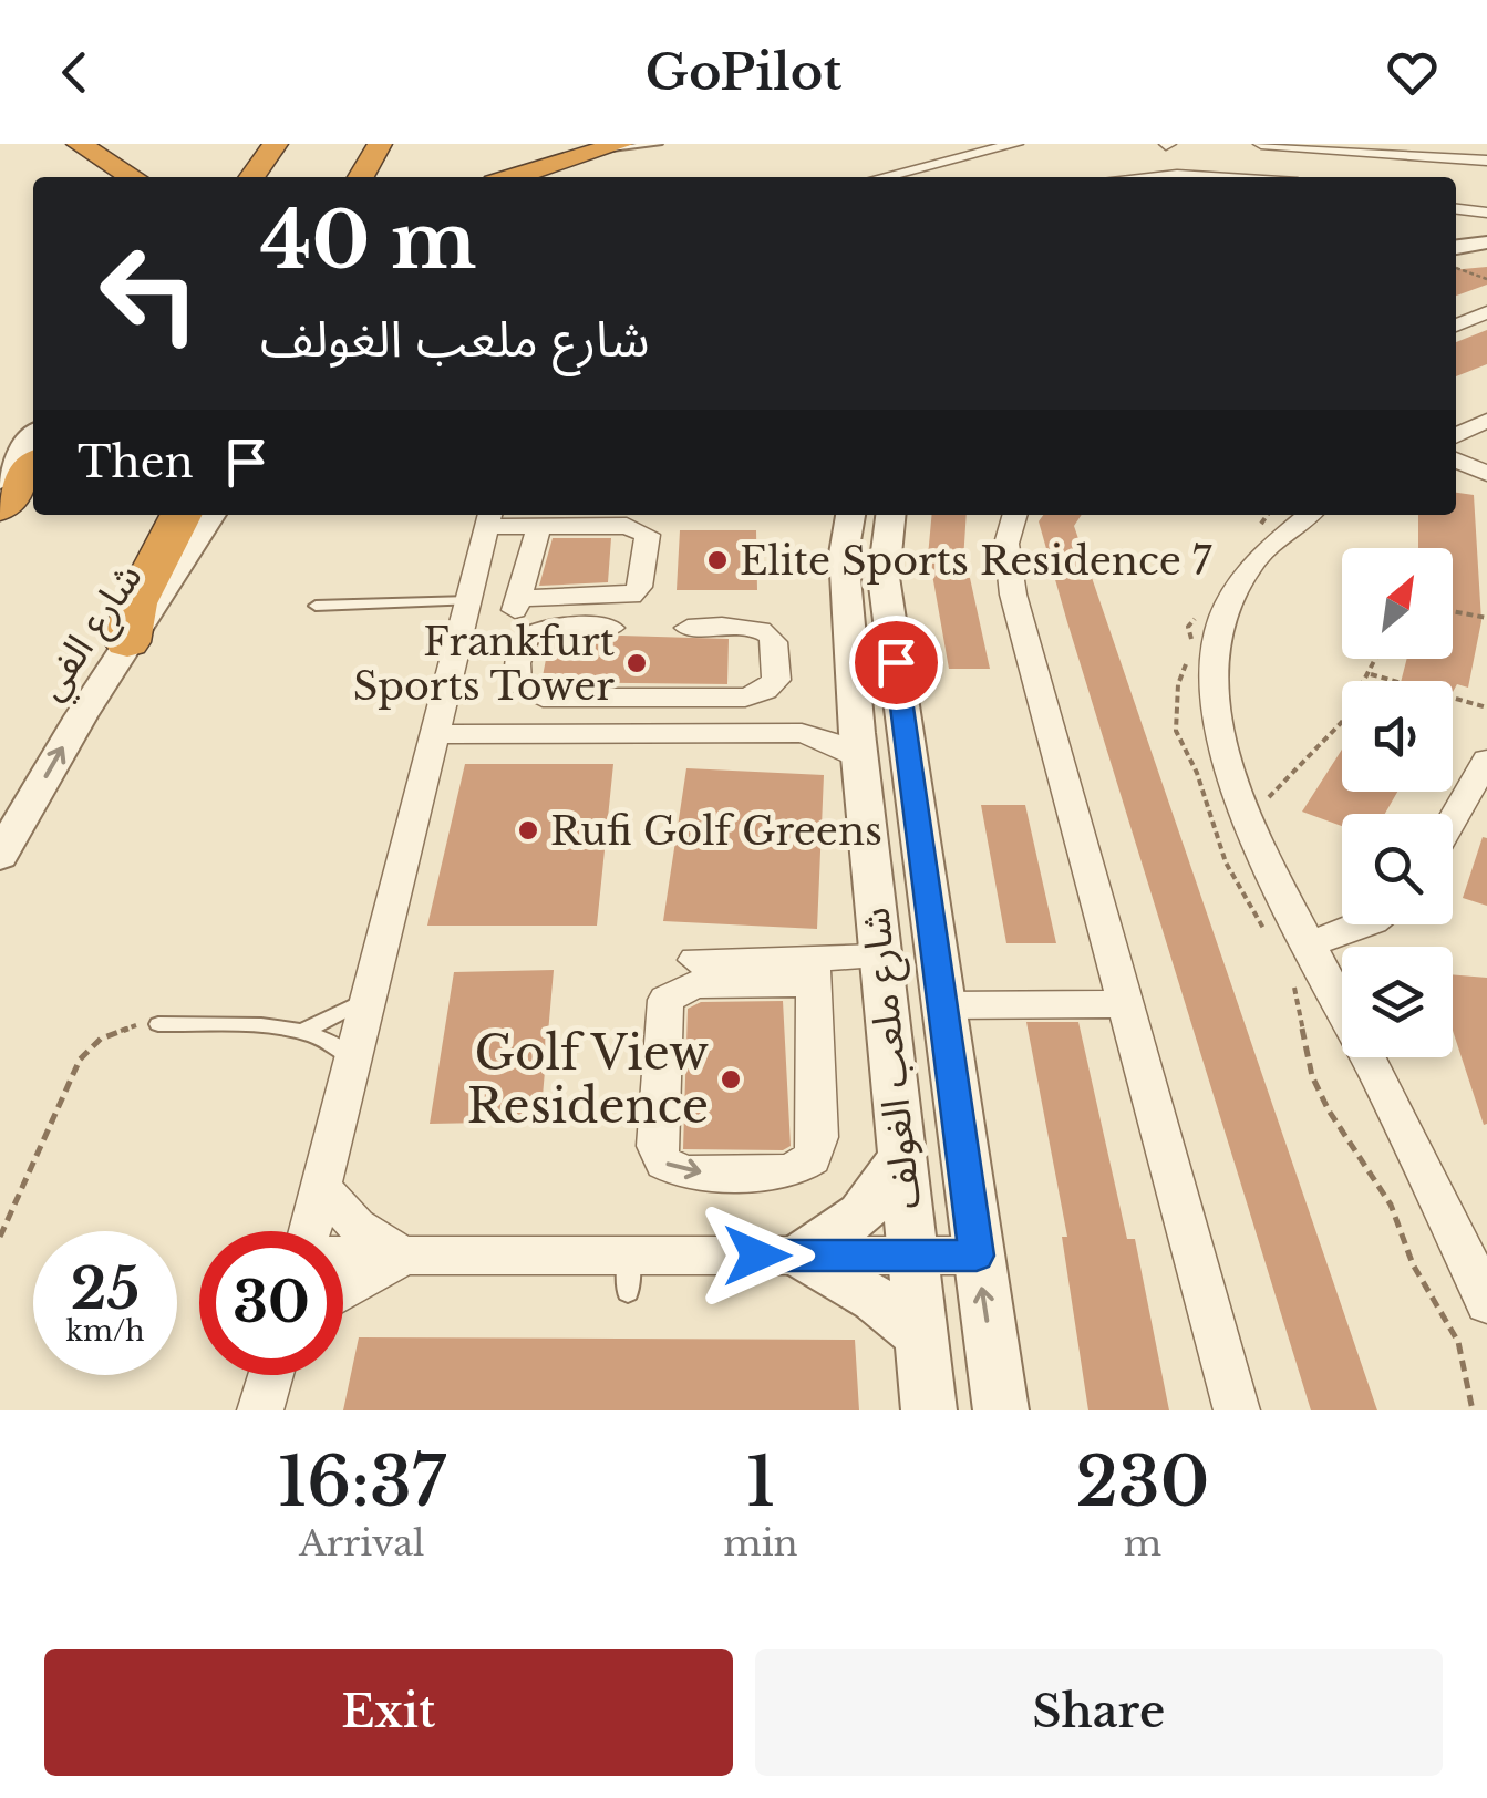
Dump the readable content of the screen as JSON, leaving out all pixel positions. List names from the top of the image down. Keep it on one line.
{"streets":{"street":["شارع الفي","شارع ملعب الغولف"]},"one_way":["شارع الفي"],"places":["Elite Sports Residence 7","Frankfurt Sports Tower","Rufi Golf Greens","Golf View Residence"],"north":"top right","page":{"header":"GoPilot","turn":["40 m","شارع ملعب الغولف"],"then":"Then","speed":"25 km/h","limit":"30","eta":["16:37","Arrival","1","min","230","m"],"buttons":["Exit","Share"]}}
